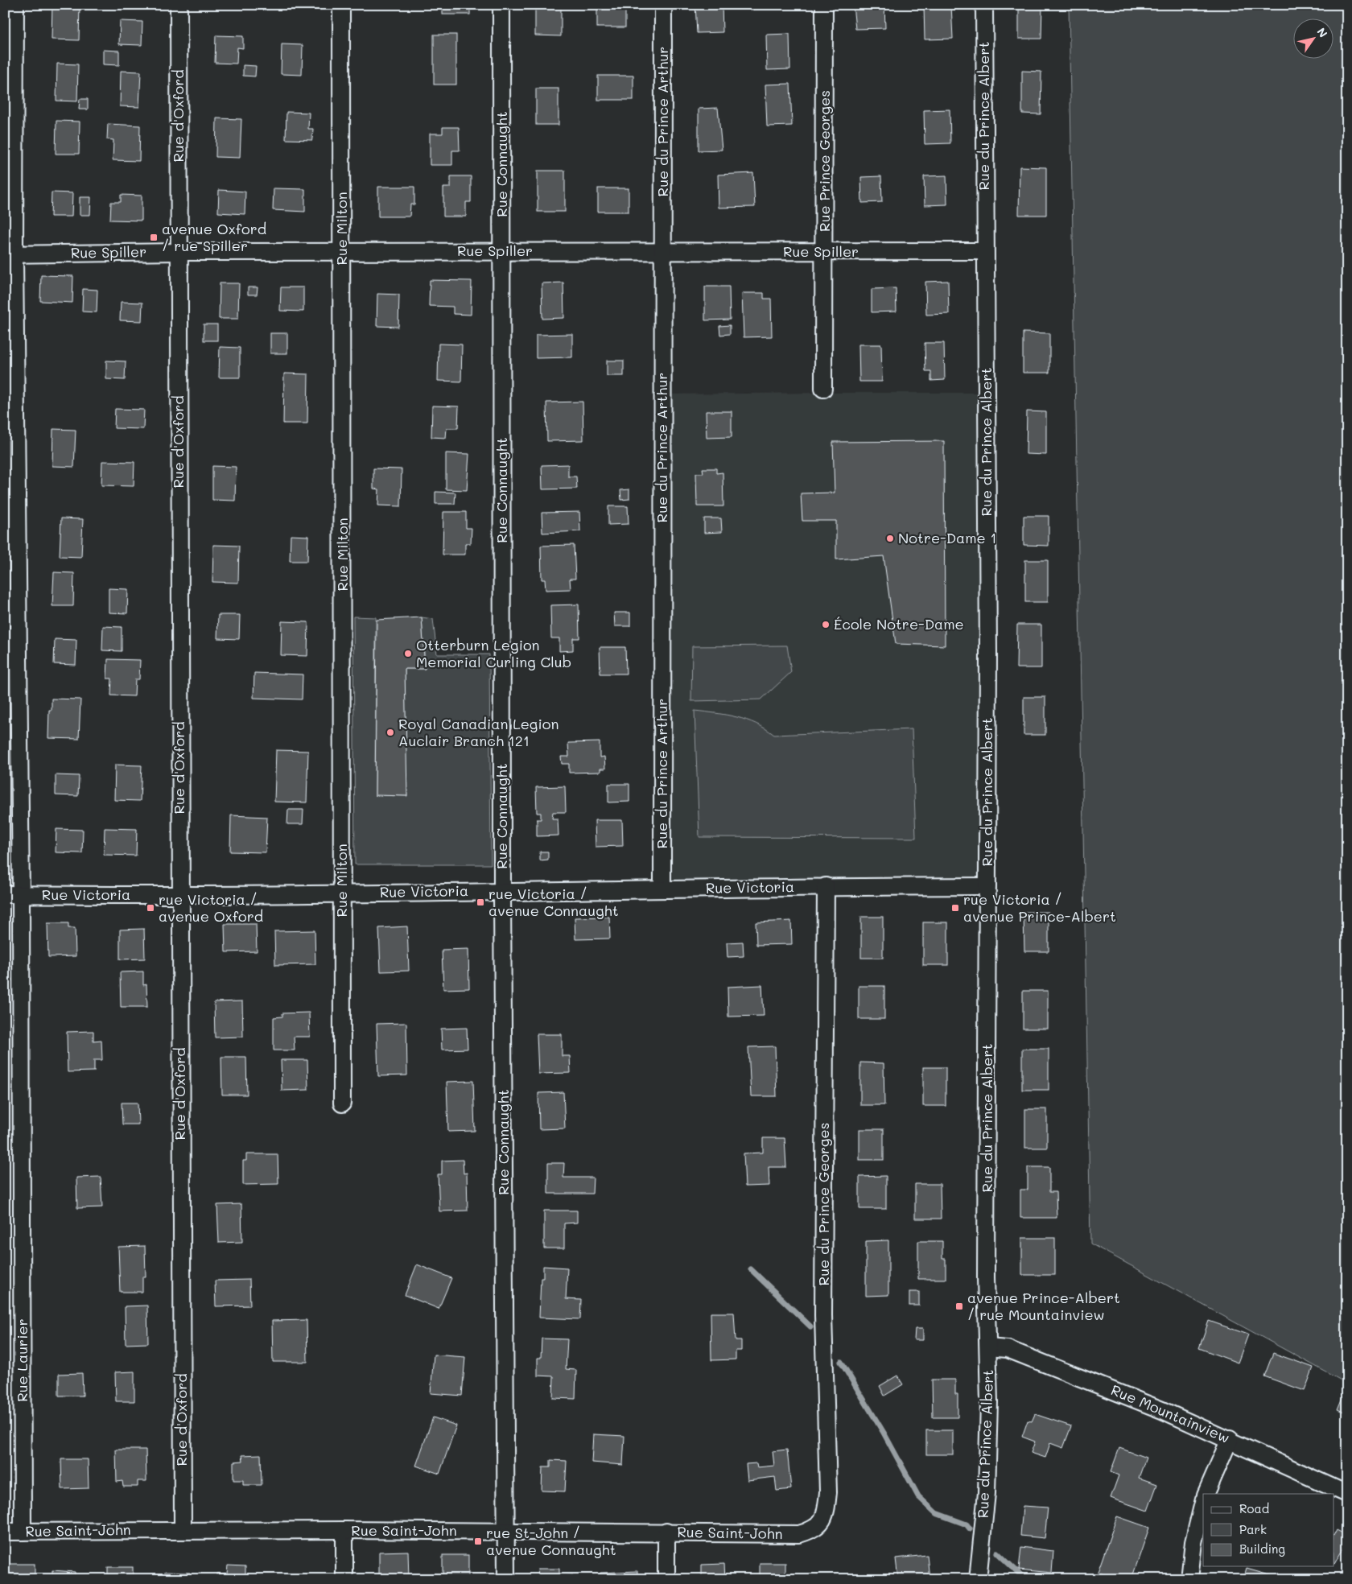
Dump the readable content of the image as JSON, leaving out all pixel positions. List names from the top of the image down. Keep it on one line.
{"streets":{"street":["Rue d'Oxford","Rue du Prince Albert","Rue du Prince Arthur","Rue Prince Georges","Rue Connaught","Rue Milton","Rue Spiller","Rue Victoria","Rue du Prince Georges","Rue Laurier","Rue Mountainview","Rue Saint-John"]},"crossings":[["Rue d'Oxford","Rue Spiller"],["Rue d'Oxford","Rue Victoria"],["Rue d'Oxford","Rue Saint-John"],["Rue du Prince Albert","Rue Spiller"],["Rue du Prince Albert","Rue Victoria"],["Rue du Prince Albert","Rue Mountainview"],["Rue du Prince Arthur","Rue Spiller"],["Rue du Prince Arthur","Rue Victoria"],["Rue Prince Georges","Rue Spiller"],["Rue Connaught","Rue Spiller"],["Rue Connaught","Rue Victoria"],["Rue Connaught","Rue Saint-John"],["Rue Milton","Rue Spiller"],["Rue Milton","Rue Victoria"],["Rue Spiller","Rue Laurier"],["Rue Victoria","Rue du Prince Georges"],["Rue Victoria","Rue Laurier"],["Rue du Prince Georges","Rue Saint-John"],["Rue Laurier","Rue Saint-John"]],"places":{"transit":["avenue Oxford / rue Spiller","rue Victoria / avenue Connaught","rue Victoria / avenue Oxford","rue Victoria / avenue Prince-Albert","avenue Prince-Albert / rue Mountainview","rue St-John / avenue Connaught"],"other":["Notre-Dame 1","École Notre-Dame","Otterburn Legion Memorial Curling Club","Royal Canadian Legion Auclair Branch 121"]},"legend":["Road","Park","Building"],"north":"top right"}
